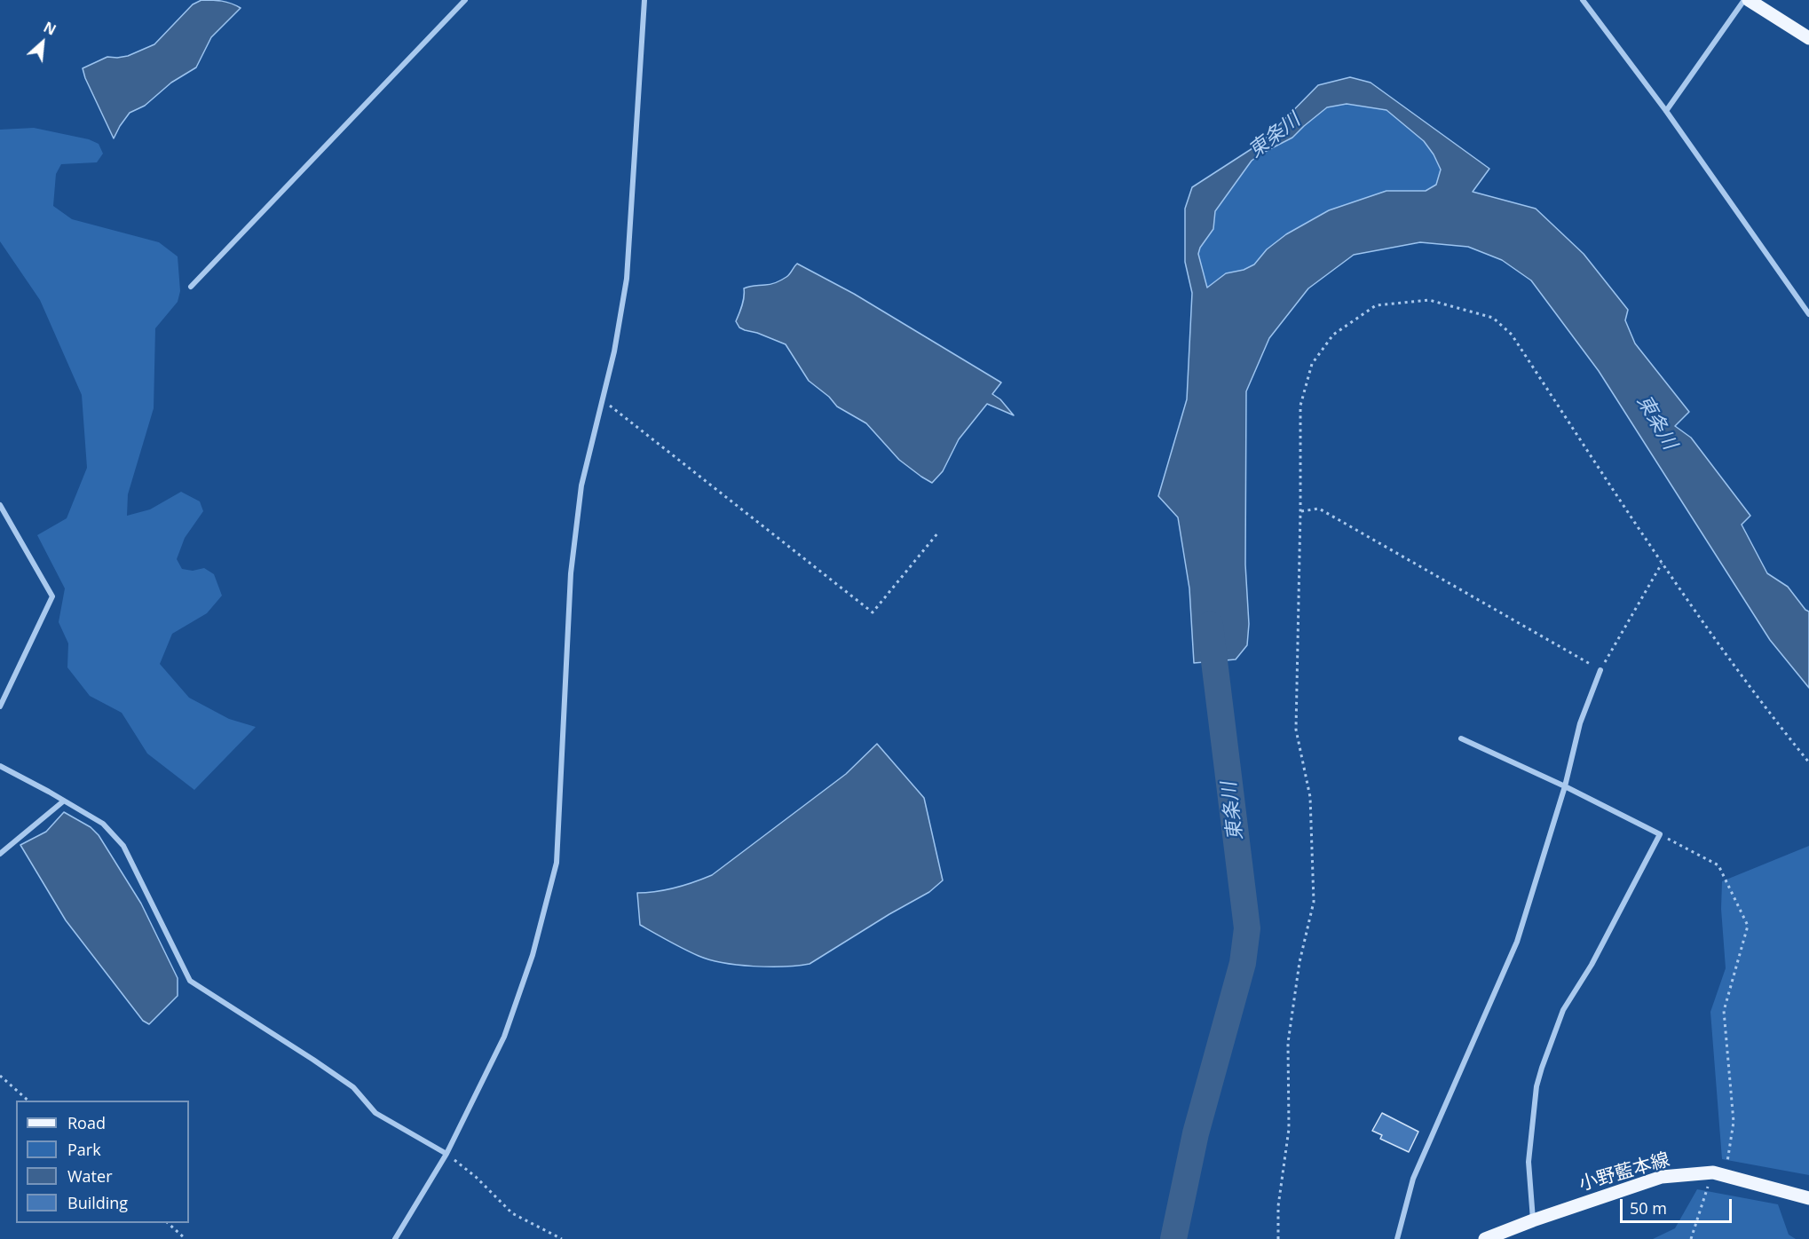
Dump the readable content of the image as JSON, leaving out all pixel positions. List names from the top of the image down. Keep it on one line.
{"streets":{"main road":["小野藍本線"]},"water":["東条川"],"legend":["Road","Park","Water","Building"],"scale_bar":"50 m","north":"top right"}
